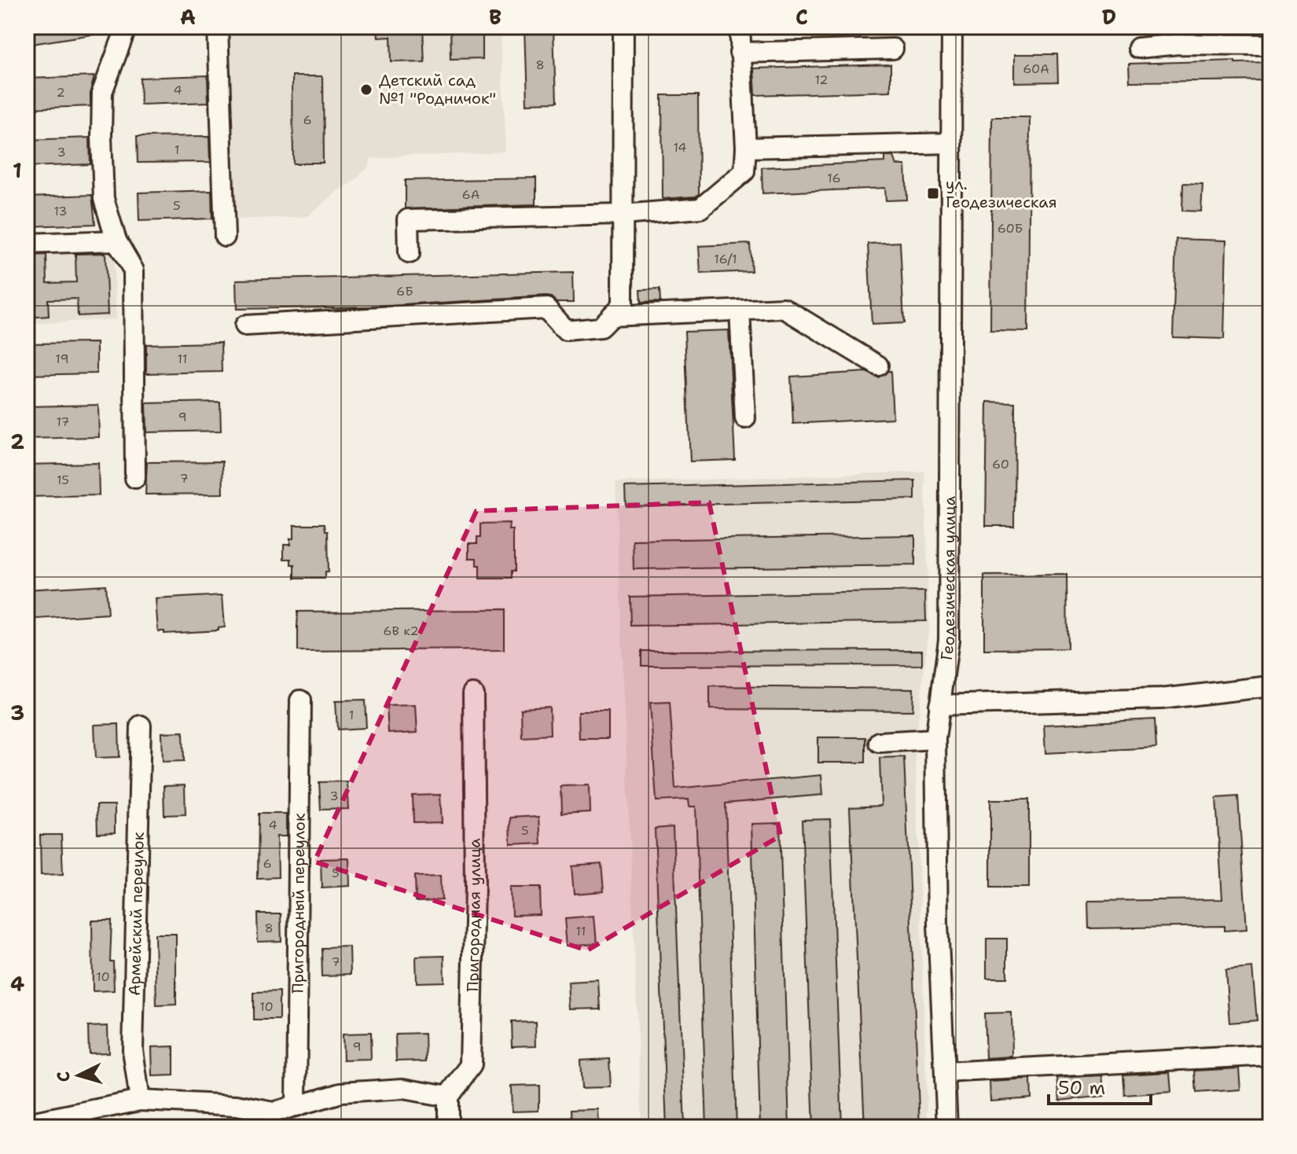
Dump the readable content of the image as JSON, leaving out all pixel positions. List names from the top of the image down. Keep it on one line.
{"streets":{"street":["Геодезическая улица","Пригородный переулок","Армейский переулок","Пригородная улица"]},"places":{"other":["Детский сад №1 \"Родничок\""],"transit":["ул. Геодезическая"]},"house_numbers":["8","60А","12","4","2","6","14","1","3","16","6А","5","13","60Б","16/1","6Б","19","11","9","17","60","7","15","6В к2","1","3","4","5","6","5","8","11","7","10","10","9"],"scale_bar":"50 m","north":"left","grid":{"columns":["A","B","C","D"],"rows":["1","2","3","4"]}}
